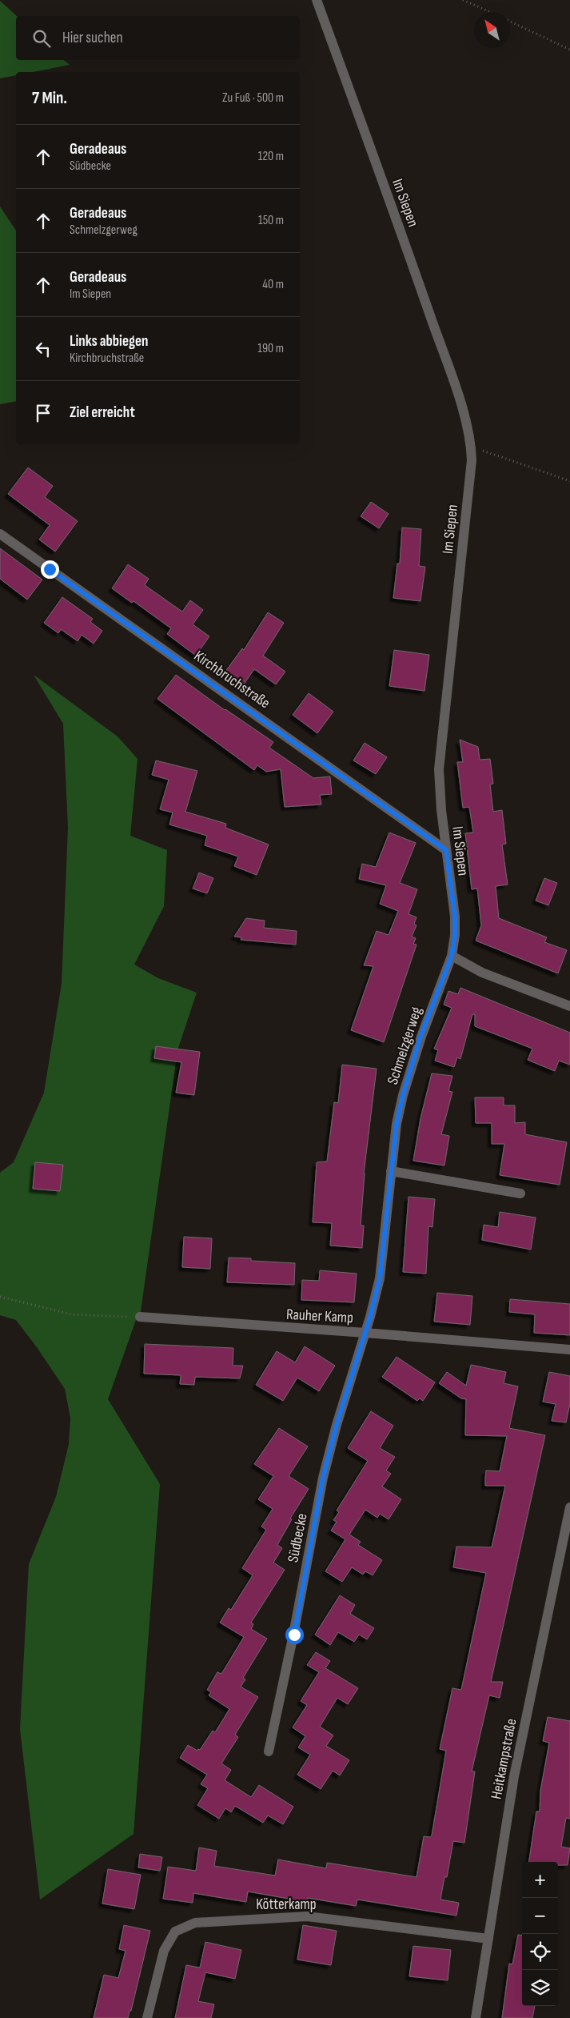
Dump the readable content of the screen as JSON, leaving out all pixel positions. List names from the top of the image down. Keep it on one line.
{"streets":{"street":["Im Siepen","Kirchbruchstraße","Schmelzgerweg","Rauher Kamp","Südbecke","Heitkampstraße","Kötterkamp"]},"crossings":[["Im Siepen","Kirchbruchstraße"],["Im Siepen","Schmelzgerweg"],["Schmelzgerweg","Rauher Kamp"],["Schmelzgerweg","Südbecke"],["Rauher Kamp","Südbecke"],["Heitkampstraße","Kötterkamp"]],"north":"top left","page":{"search":"Hier suchen","heading":["7 Min.","Zu Fuß · 500 m"],"list":[["Geradeaus","Südbecke","120 m"],["Geradeaus","Schmelzgerweg","150 m"],["Geradeaus","Im Siepen","40 m"],["Links abbiegen","Kirchbruchstraße","190 m"],"Ziel erreicht"],"map_buttons":["+","−"]}}
